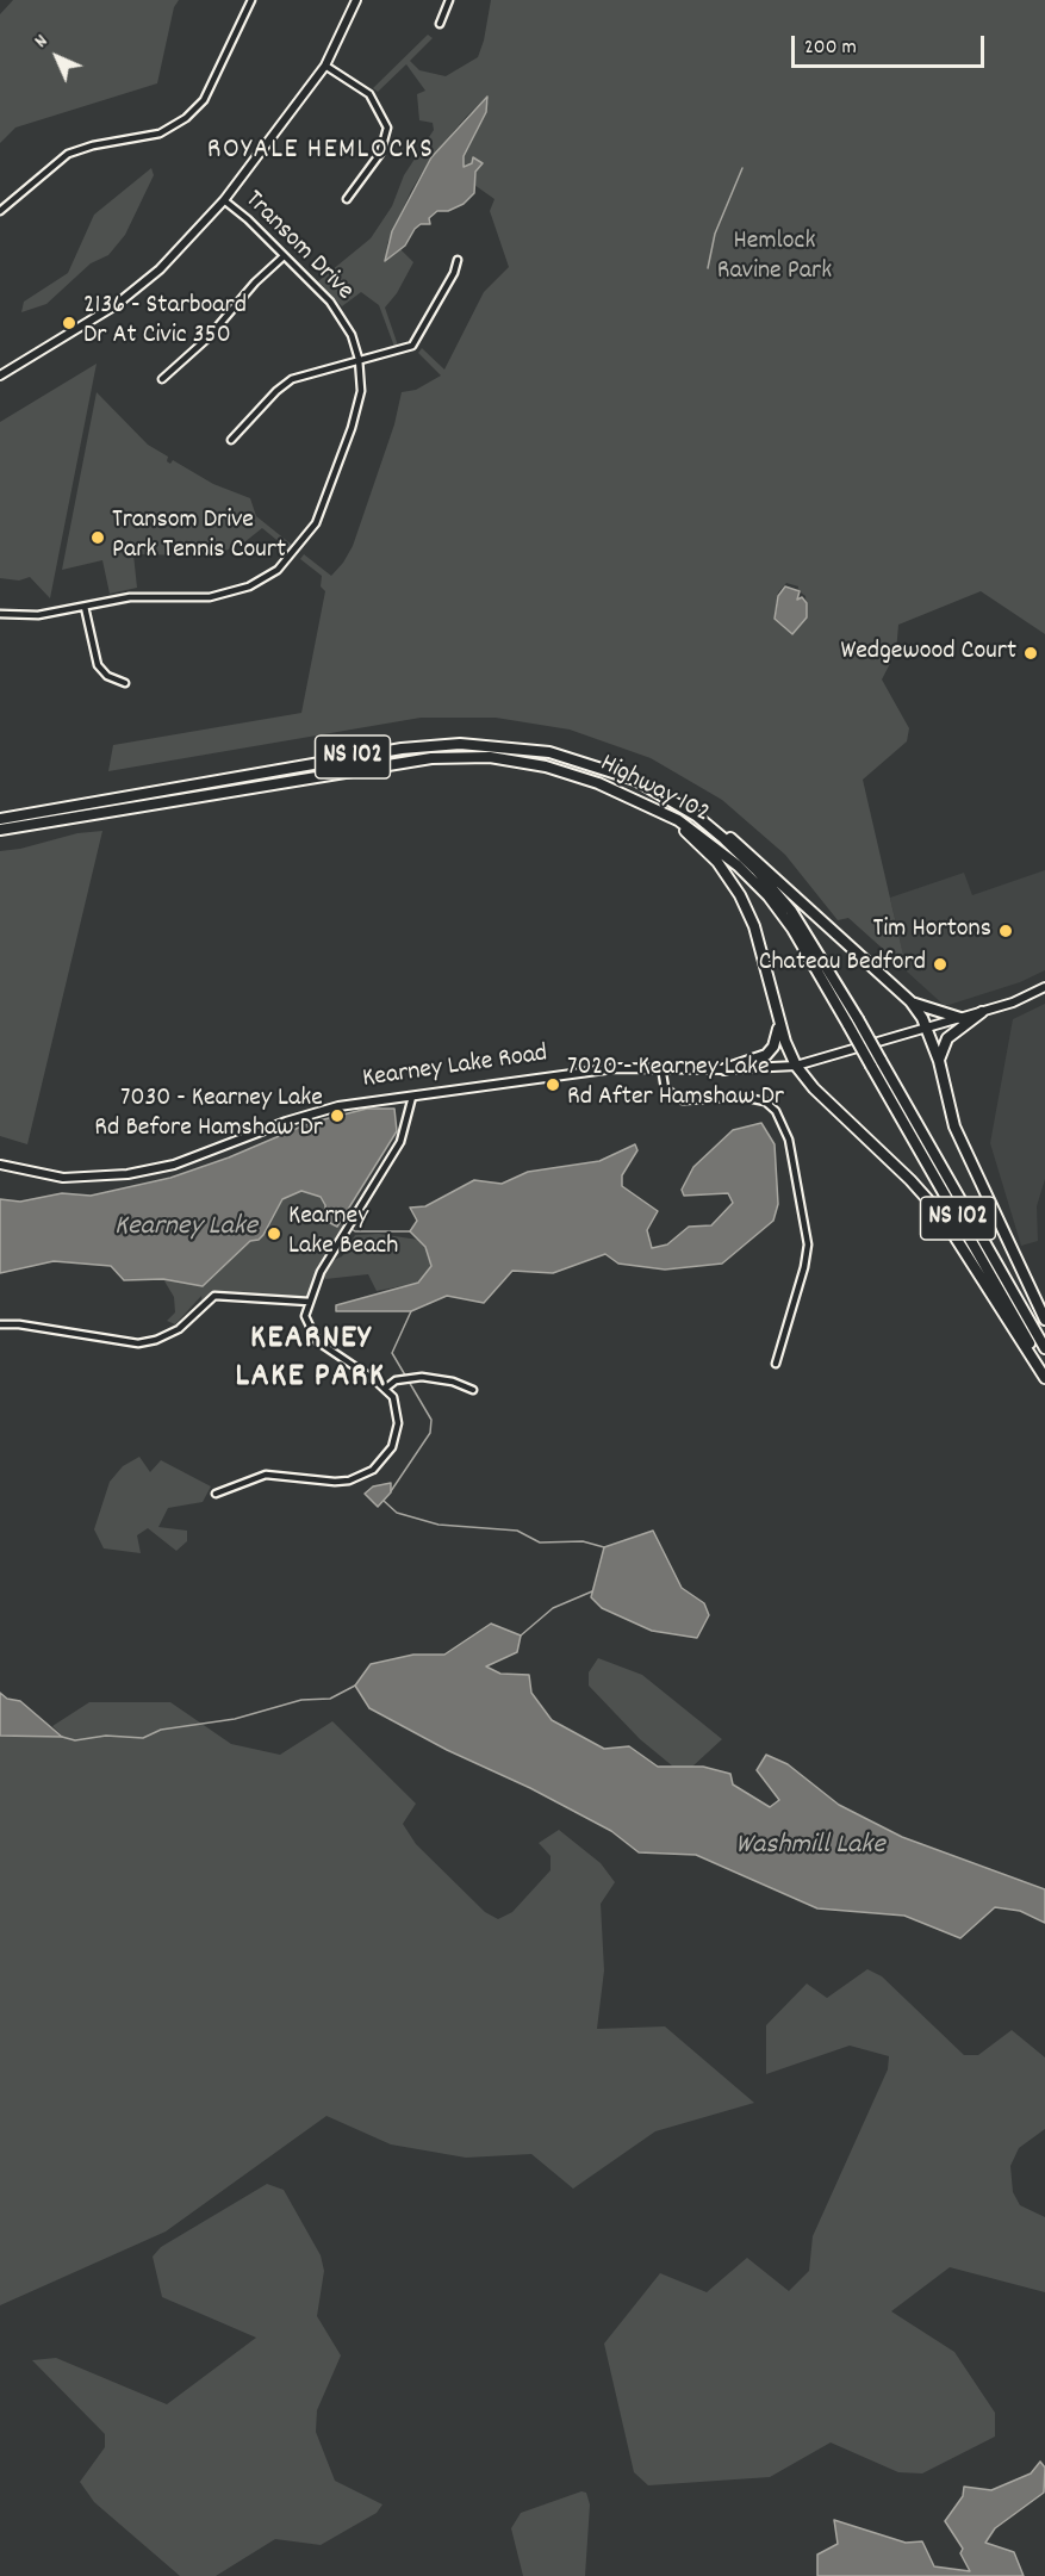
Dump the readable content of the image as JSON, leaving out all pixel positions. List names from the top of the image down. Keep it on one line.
{"streets":{"highway":["NS 102","Highway 102"],"main road":["Kearney Lake Road"],"street":["Transom Drive"]},"districts":["ROYALE HEMLOCKS","KEARNEY LAKE PARK"],"water":["Kearney Lake","Washmill Lake"],"parks":["Hemlock Ravine Park"],"places":["2136 - Starboard Dr At Civic 350","Transom Drive Park Tennis Court","Wedgewood Court","Tim Hortons","Chateau Bedford","7020 - Kearney Lake Rd After Hamshaw Dr","7030 - Kearney Lake Rd Before Hamshaw Dr","Kearney Lake Beach"],"scale_bar":"200 m","north":"top left"}
